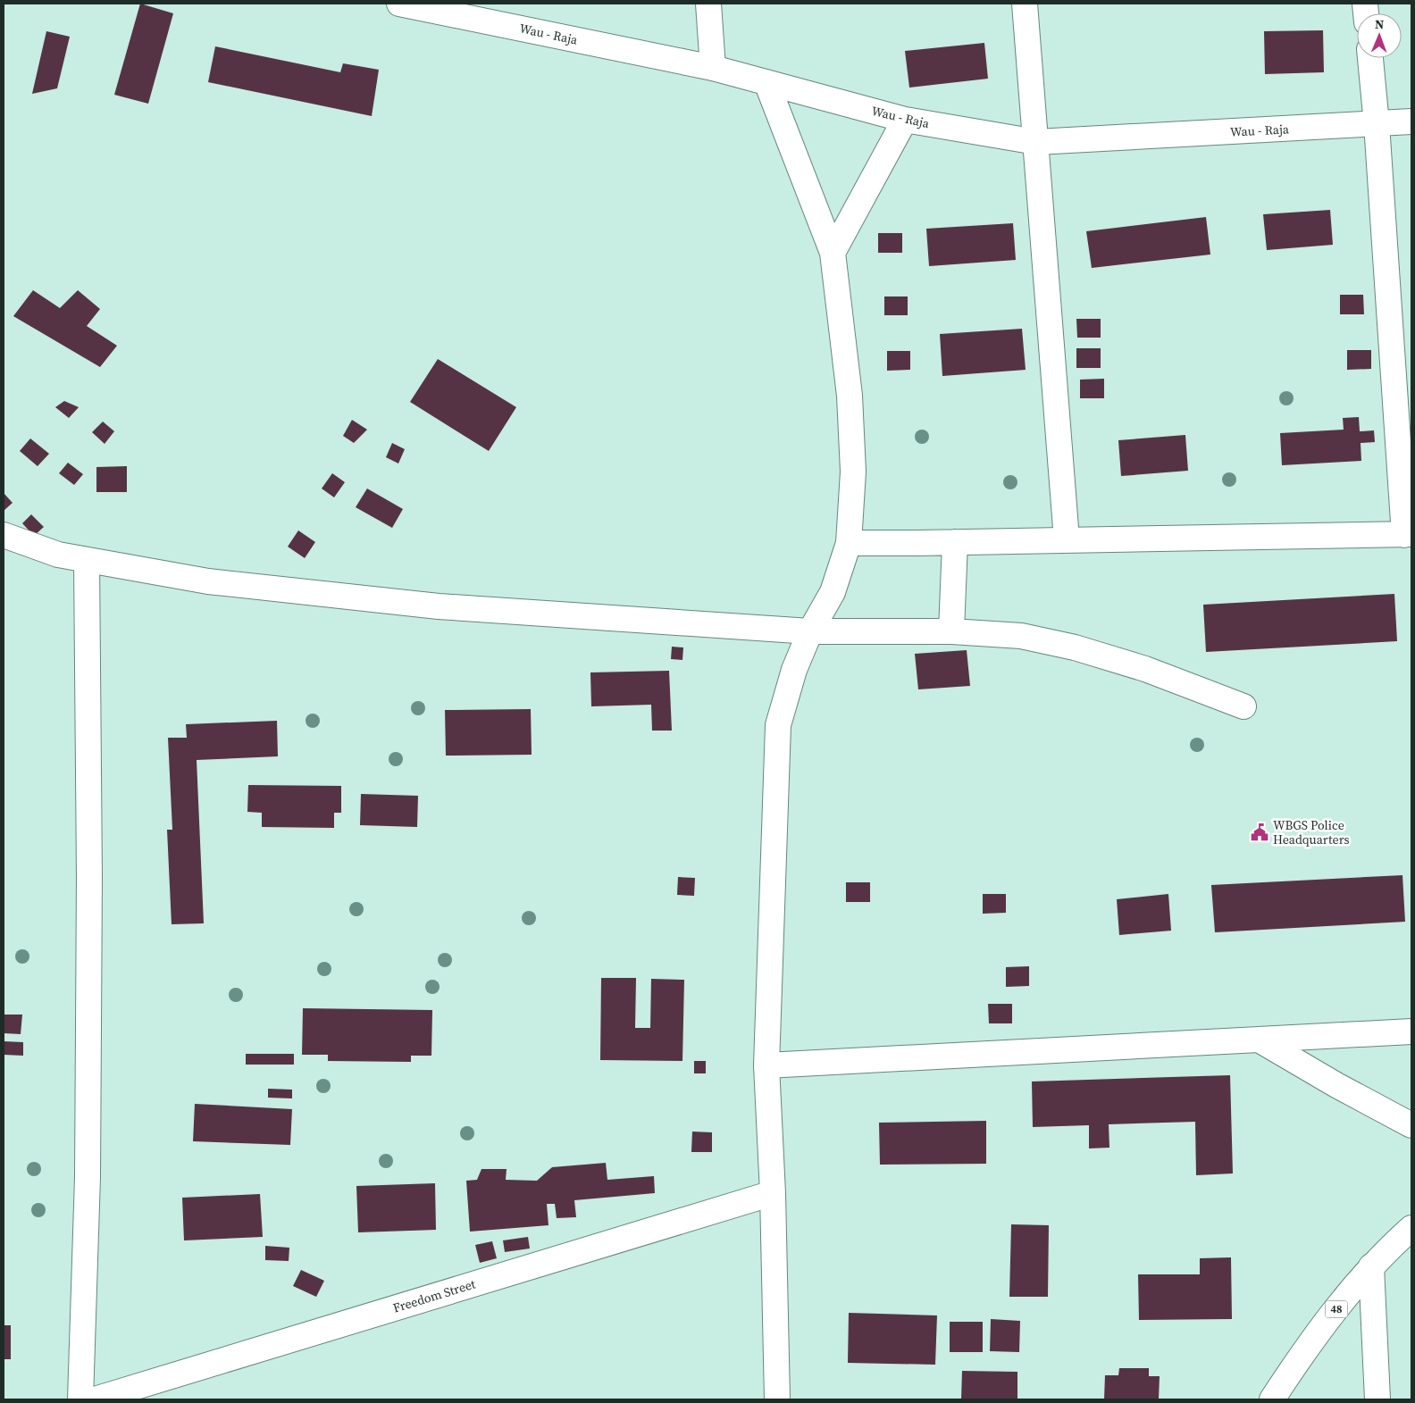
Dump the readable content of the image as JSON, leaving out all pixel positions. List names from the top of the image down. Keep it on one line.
{"streets":{"street":["Wau - Raja","Freedom Street","48"]},"places":{"public building":["WBGS Police Headquarters"]},"north":"top"}
